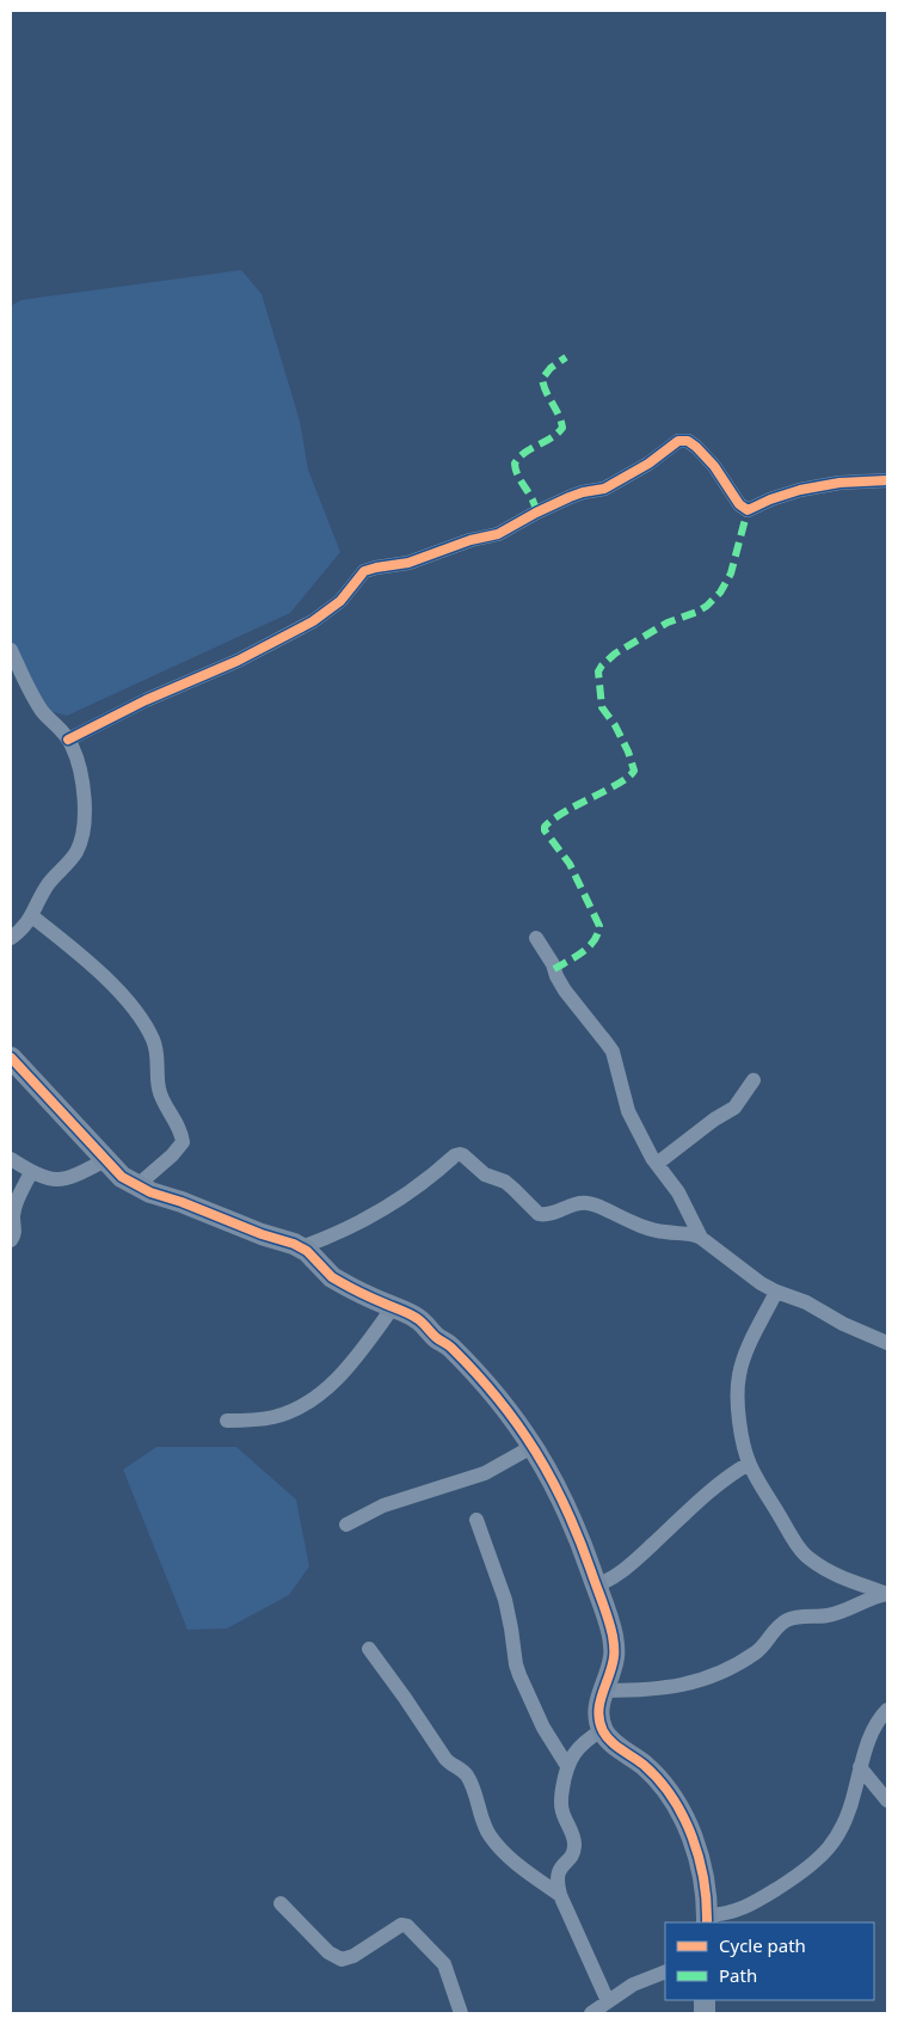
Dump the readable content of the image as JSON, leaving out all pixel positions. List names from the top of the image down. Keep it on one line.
{"legend":["Cycle path","Path"]}
